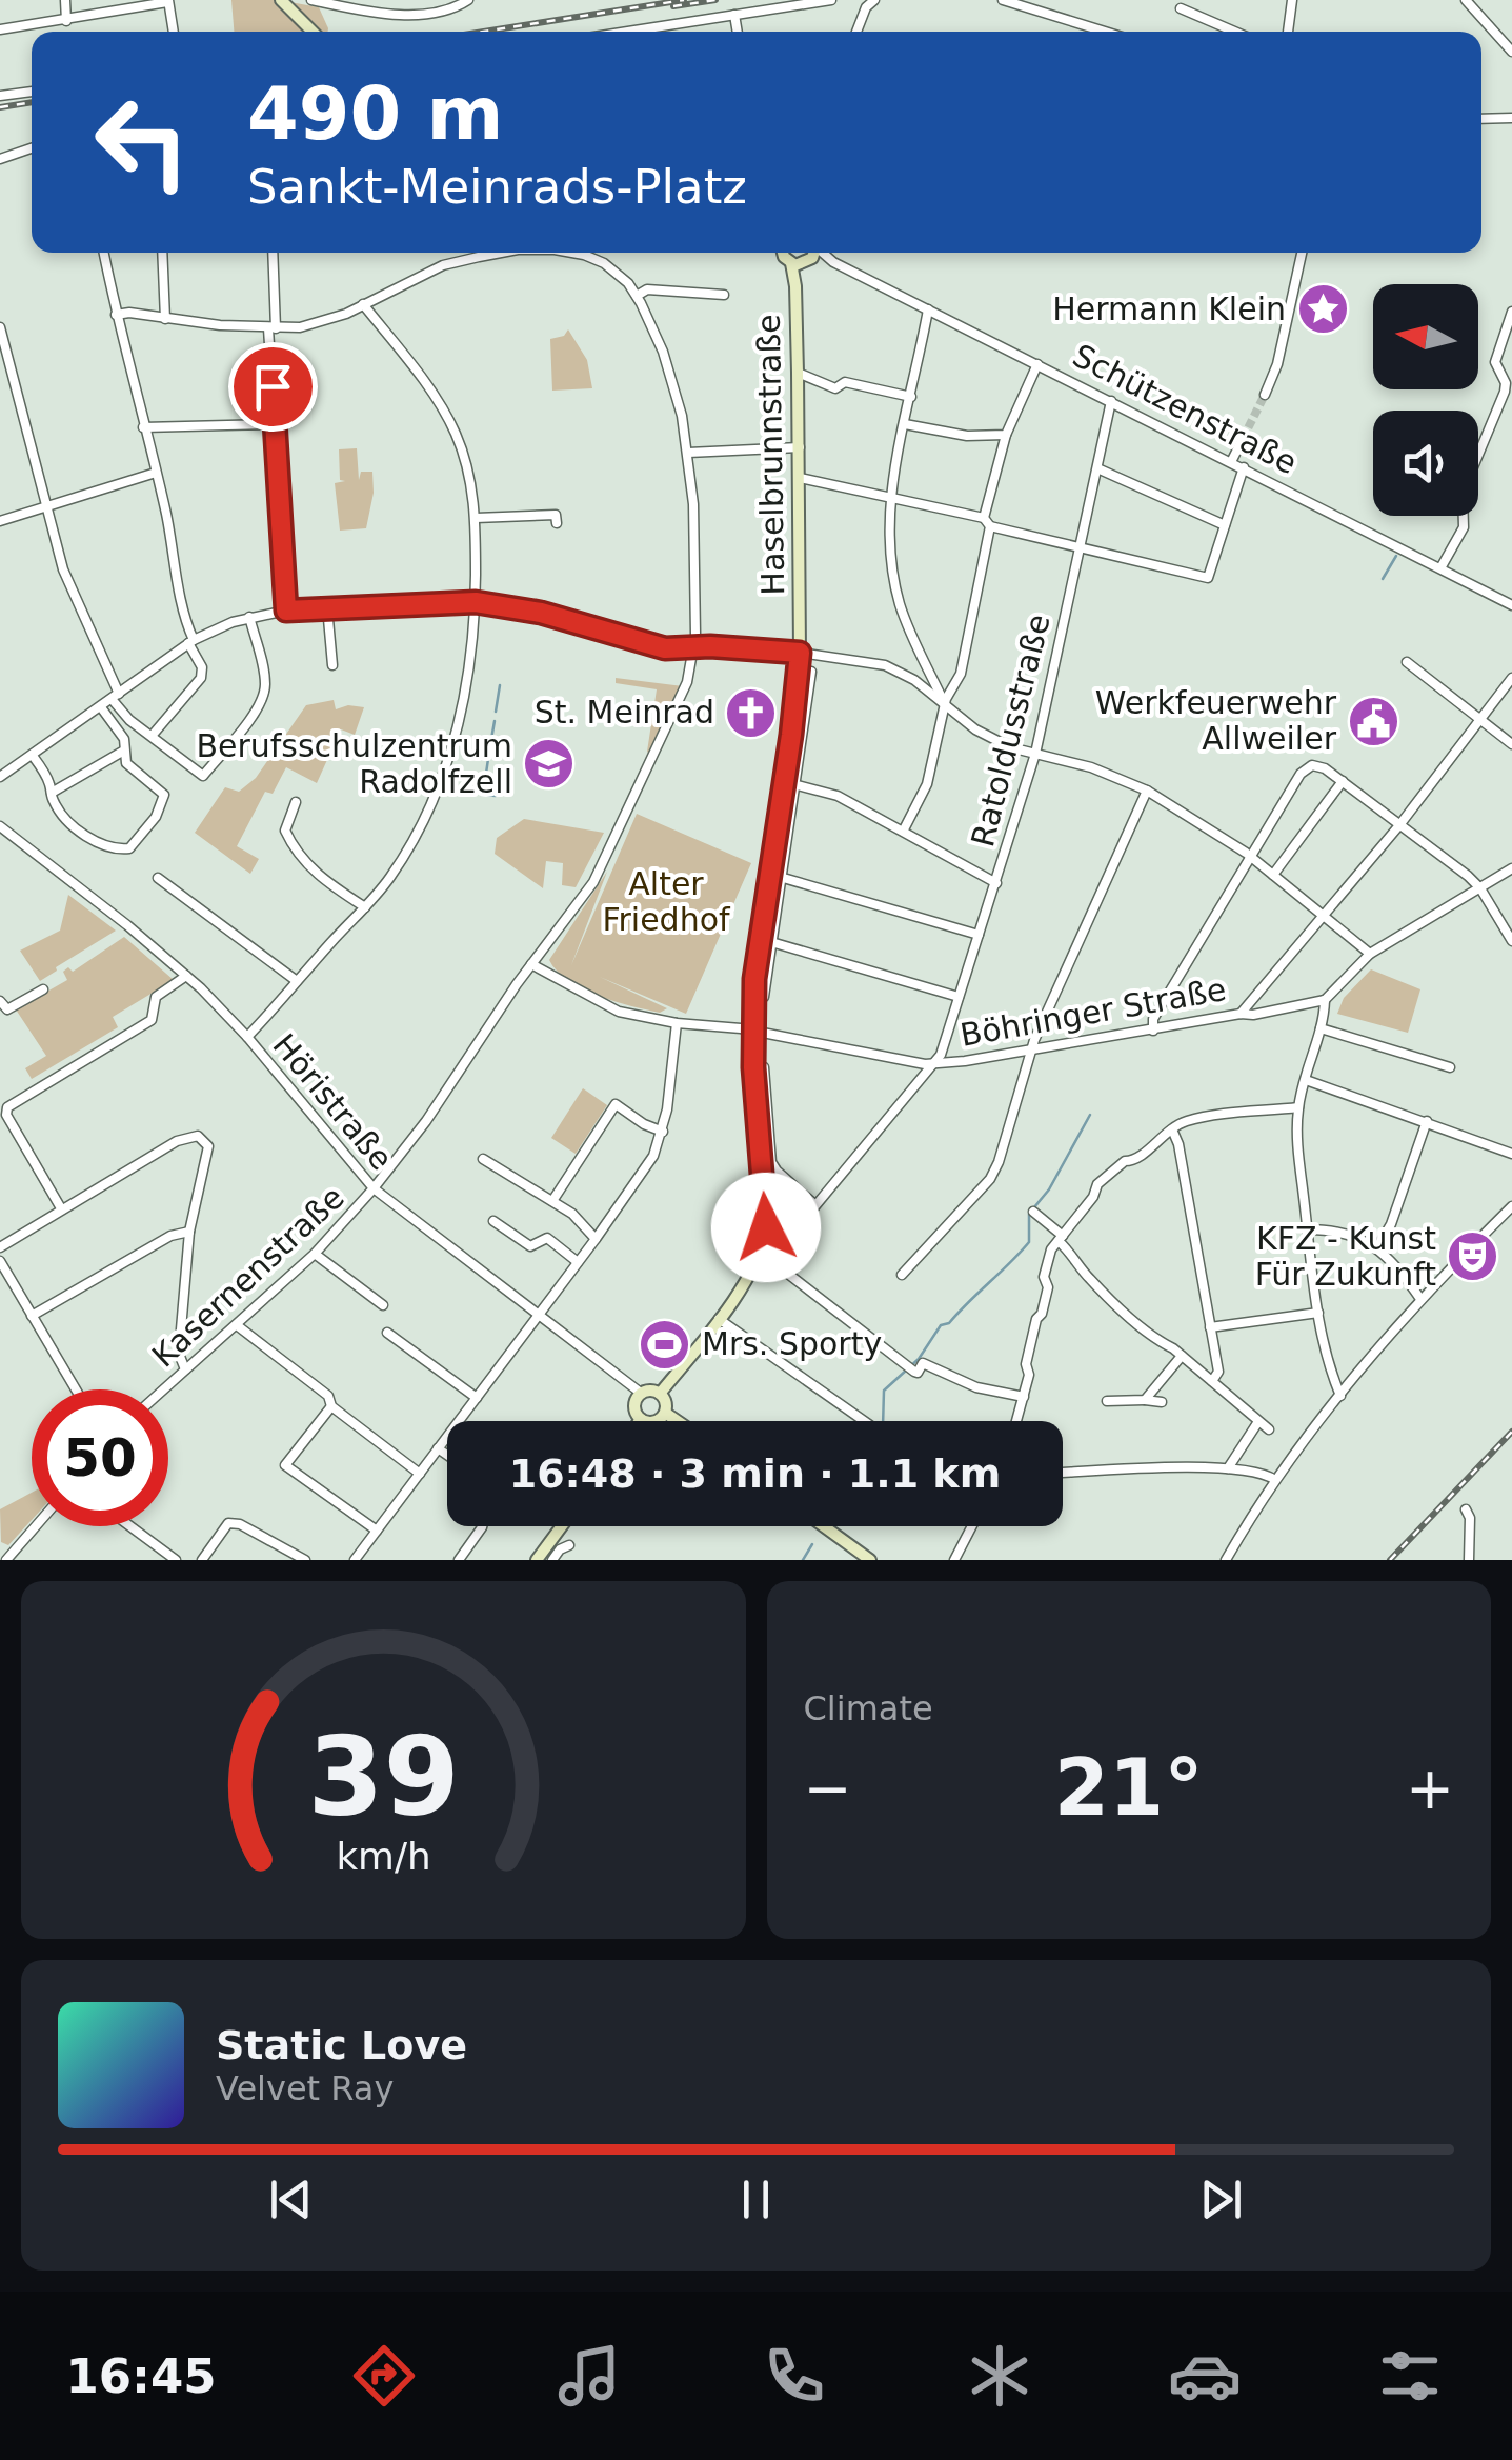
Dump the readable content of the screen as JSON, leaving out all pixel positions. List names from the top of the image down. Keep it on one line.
{"streets":{"main road":["Haselbrunnstraße","Böhringer Straße"],"street":["Schützenstraße","Ratoldusstraße","Höristraße","Kasernenstraße"]},"crossings":[["Schützenstraße","Haselbrunnstraße"],["Schützenstraße","Ratoldusstraße"],["Haselbrunnstraße","Böhringer Straße"],["Ratoldusstraße","Böhringer Straße"],["Böhringer Straße","Höristraße"],["Höristraße","Kasernenstraße"]],"parks":["Alter Friedhof"],"places":{"place":["Hermann Klein"],"church":["St. Meinrad"],"public building":["Werkfeuerwehr Allweiler"],"school or university":["Berufsschulzentrum Radolfzell"],"theatre":["KFZ - Kunst Für Zukunft"],"sports":["Mrs. Sporty"]},"north":"left","page":{"turn":["490 m","Sankt-Meinrads-Platz"],"limit":"50","trip":"16:48 · 3 min · 1.1 km","tile":"Climate","heat":["−","21°","+"],"song":["Static Love","Velvet Ray"],"tabs":"16:45","gauge":["39","km/h"]}}
